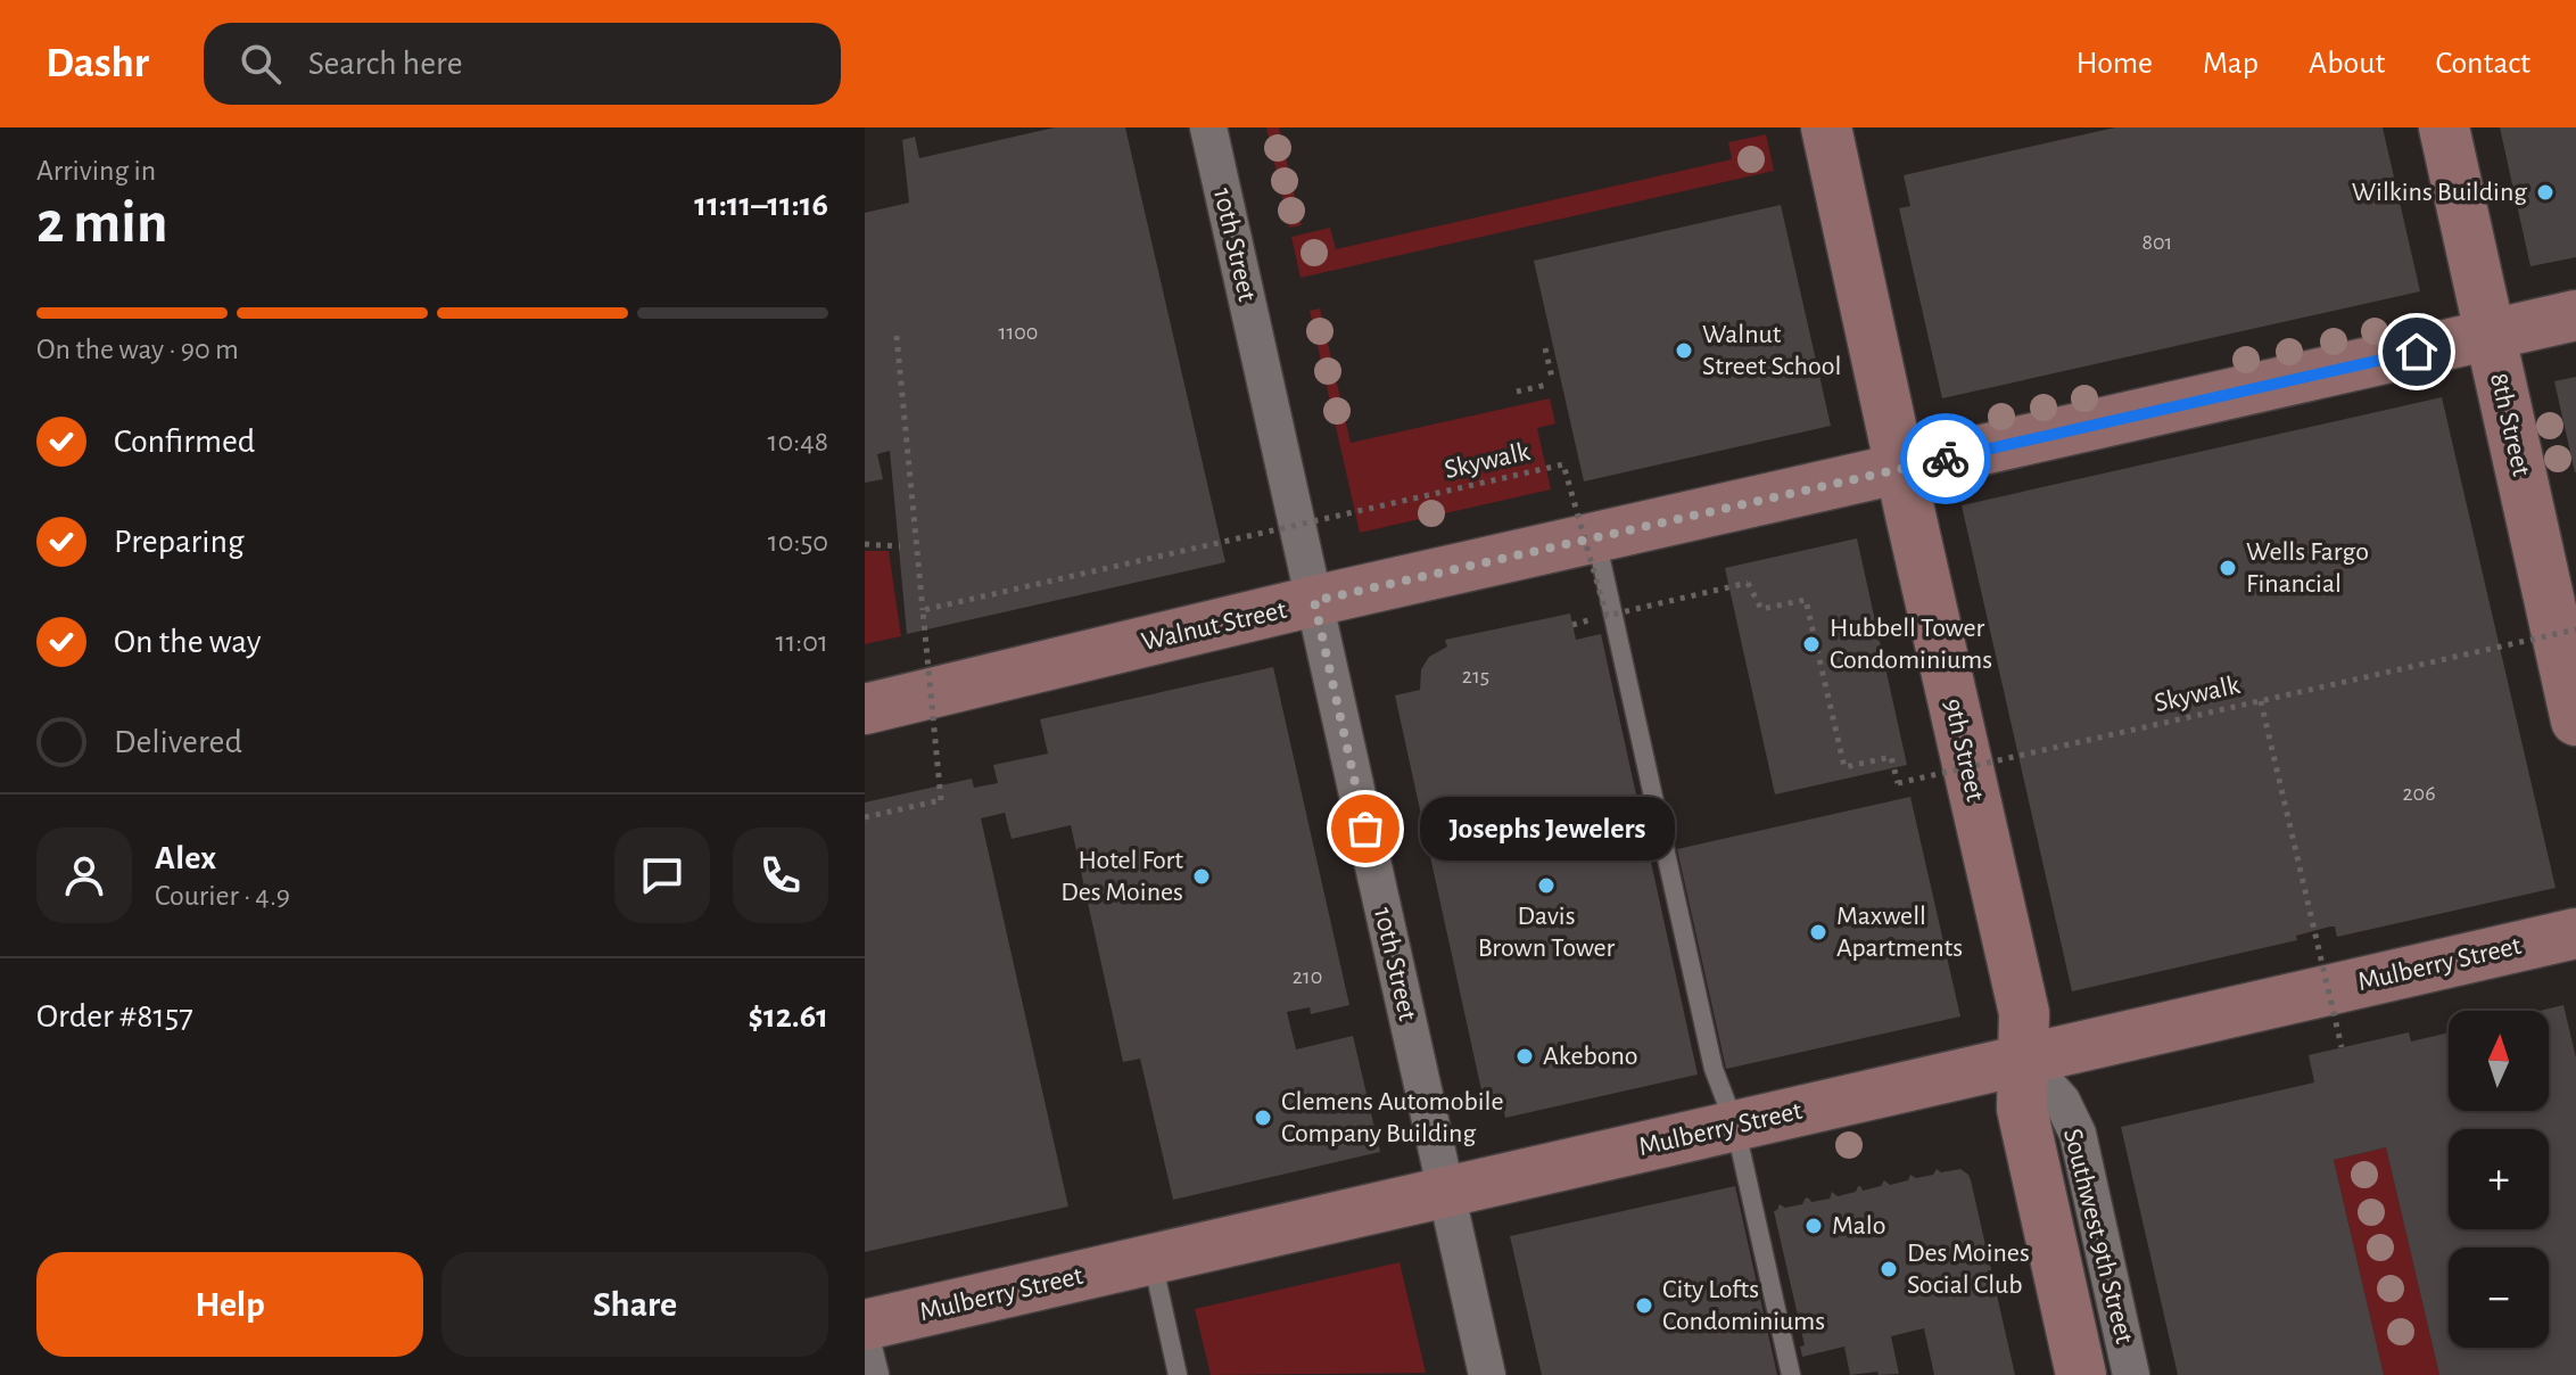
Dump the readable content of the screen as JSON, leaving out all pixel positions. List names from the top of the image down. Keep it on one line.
{"streets":{"street":["10th Street","8th Street","Walnut Street","9th Street","Mulberry Street","Southwest 9th Street"],"path":["Skywalk"]},"crossings":[["10th Street","Walnut Street"],["10th Street","Mulberry Street"],["8th Street","Walnut Street"],["Walnut Street","9th Street"],["9th Street","Mulberry Street"],["9th Street","Southwest 9th Street"],["Mulberry Street","Southwest 9th Street"]],"places":["Wilkins Building","Walnut Street School","Wells Fargo Financial","Hubbell Tower Condominiums","Josephs Jewelers","Hotel Fort Des Moines","Davis Brown Tower","Maxwell Apartments","Akebono","Clemens Automobile Company Building","Malo","Des Moines Social Club","City Lofts Condominiums"],"house_numbers":["801","1100","215","206","210"],"north":"top","page":{"header":"Dashr","search":"Search here","nav":["Home","Map","About","Contact"],"heading":["2 min","Arriving in","11:11–11:16"],"panel":["Alex","Courier · 4.9","Order #8157","$12.61"],"bar":"On the way · 90 m","list":[["Confirmed","10:48"],["Preparing","10:50"],["On the way","11:01"],"Delivered"],"bubble":"Josephs Jewelers","map_buttons":["+","−"],"buttons":["Help","Share"]}}
